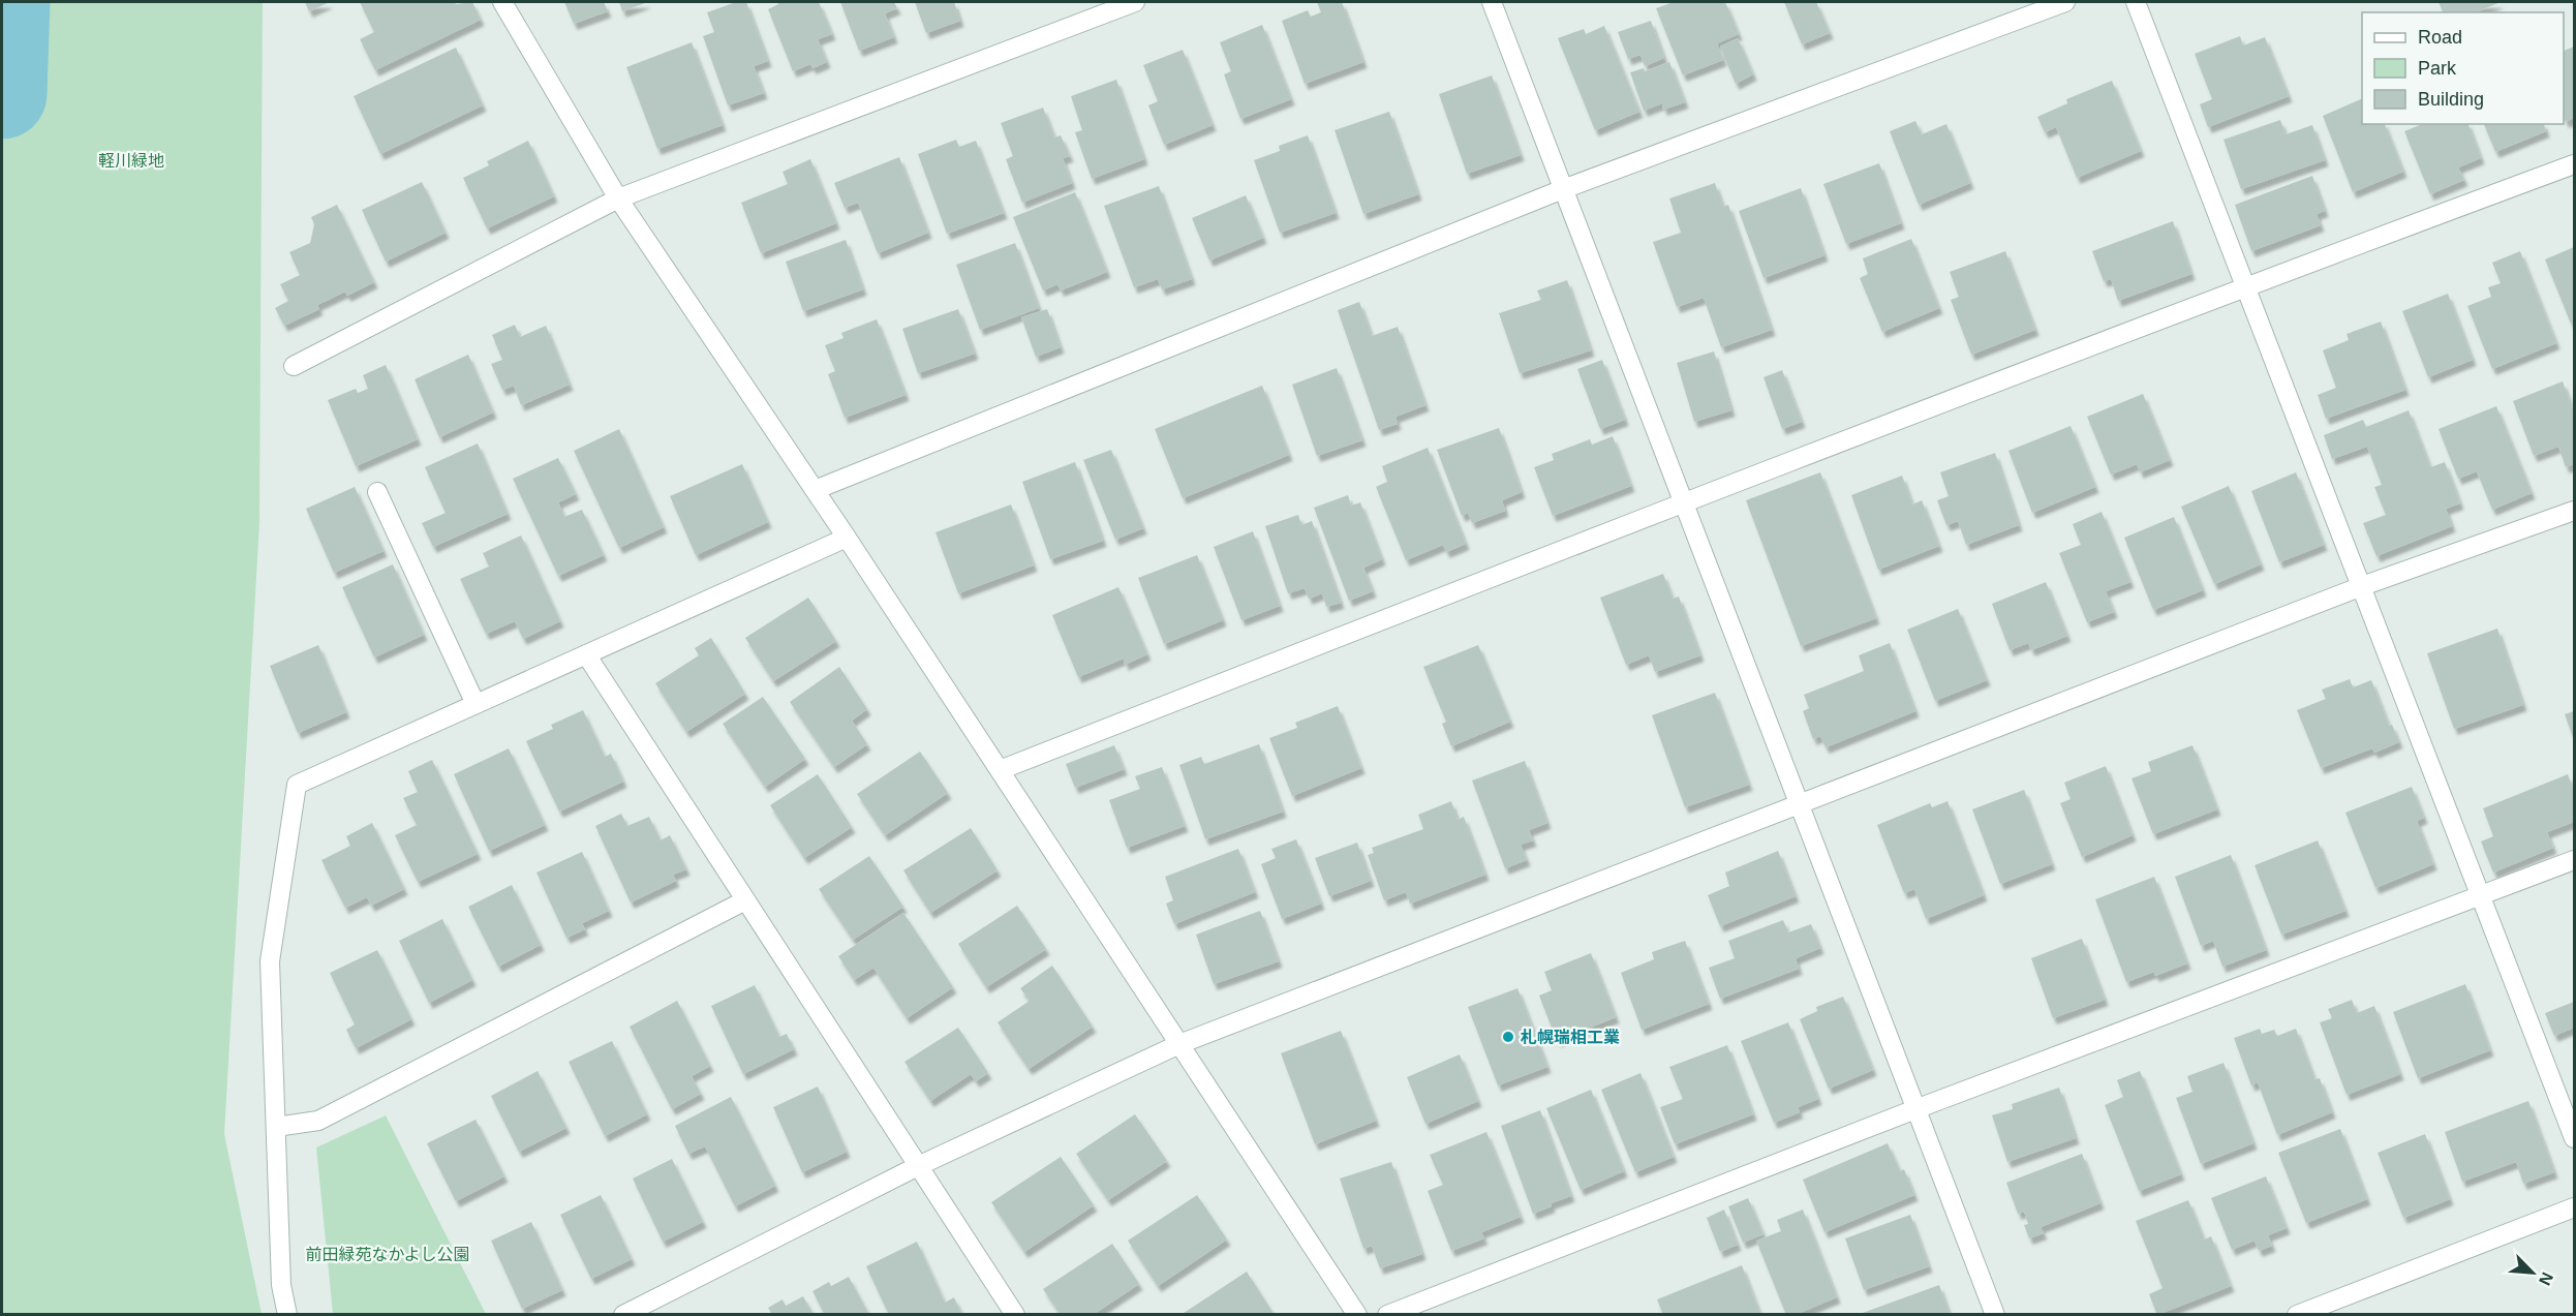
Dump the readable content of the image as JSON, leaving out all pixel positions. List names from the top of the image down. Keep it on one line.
{"parks":["軽川緑地","前田緑苑なかよし公園"],"places":["札幌瑞相工業"],"legend":["Road","Park","Building"],"north":"bottom right"}
